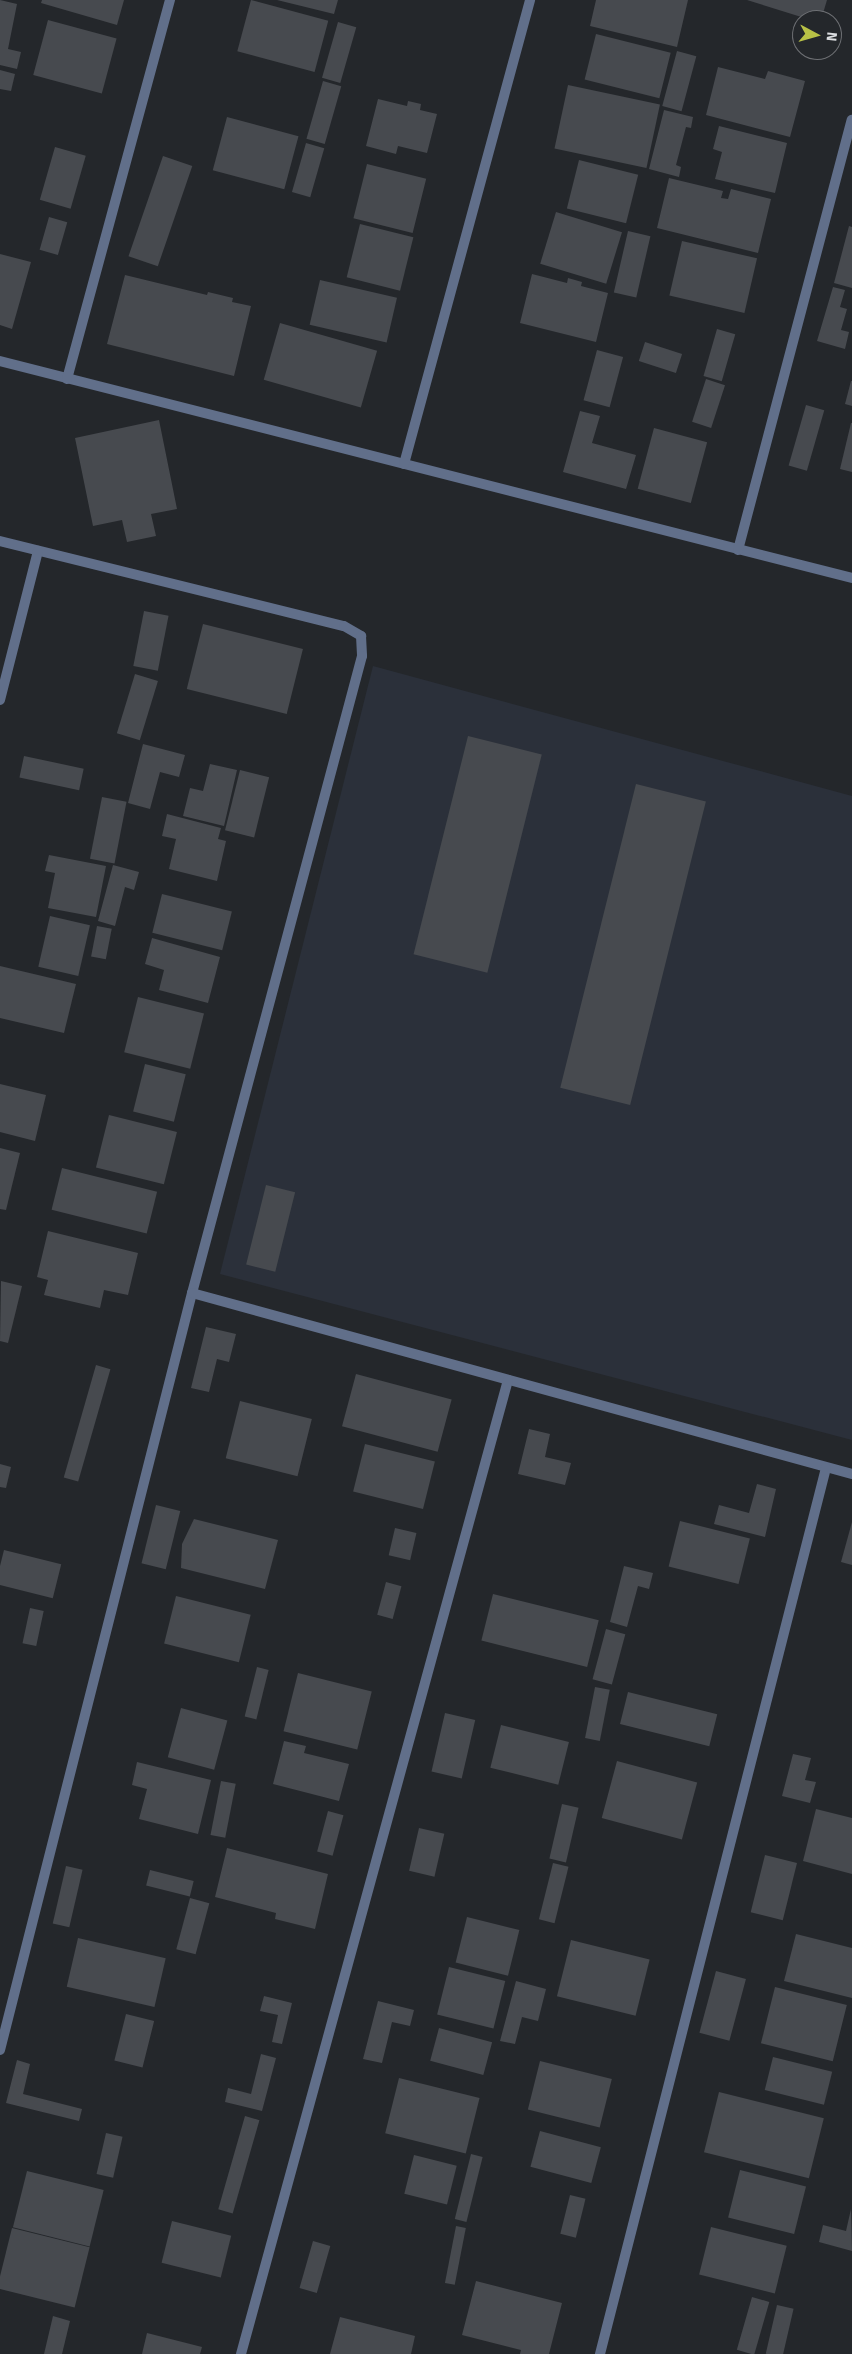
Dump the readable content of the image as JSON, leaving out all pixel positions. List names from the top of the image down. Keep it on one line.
{"north":"right"}
